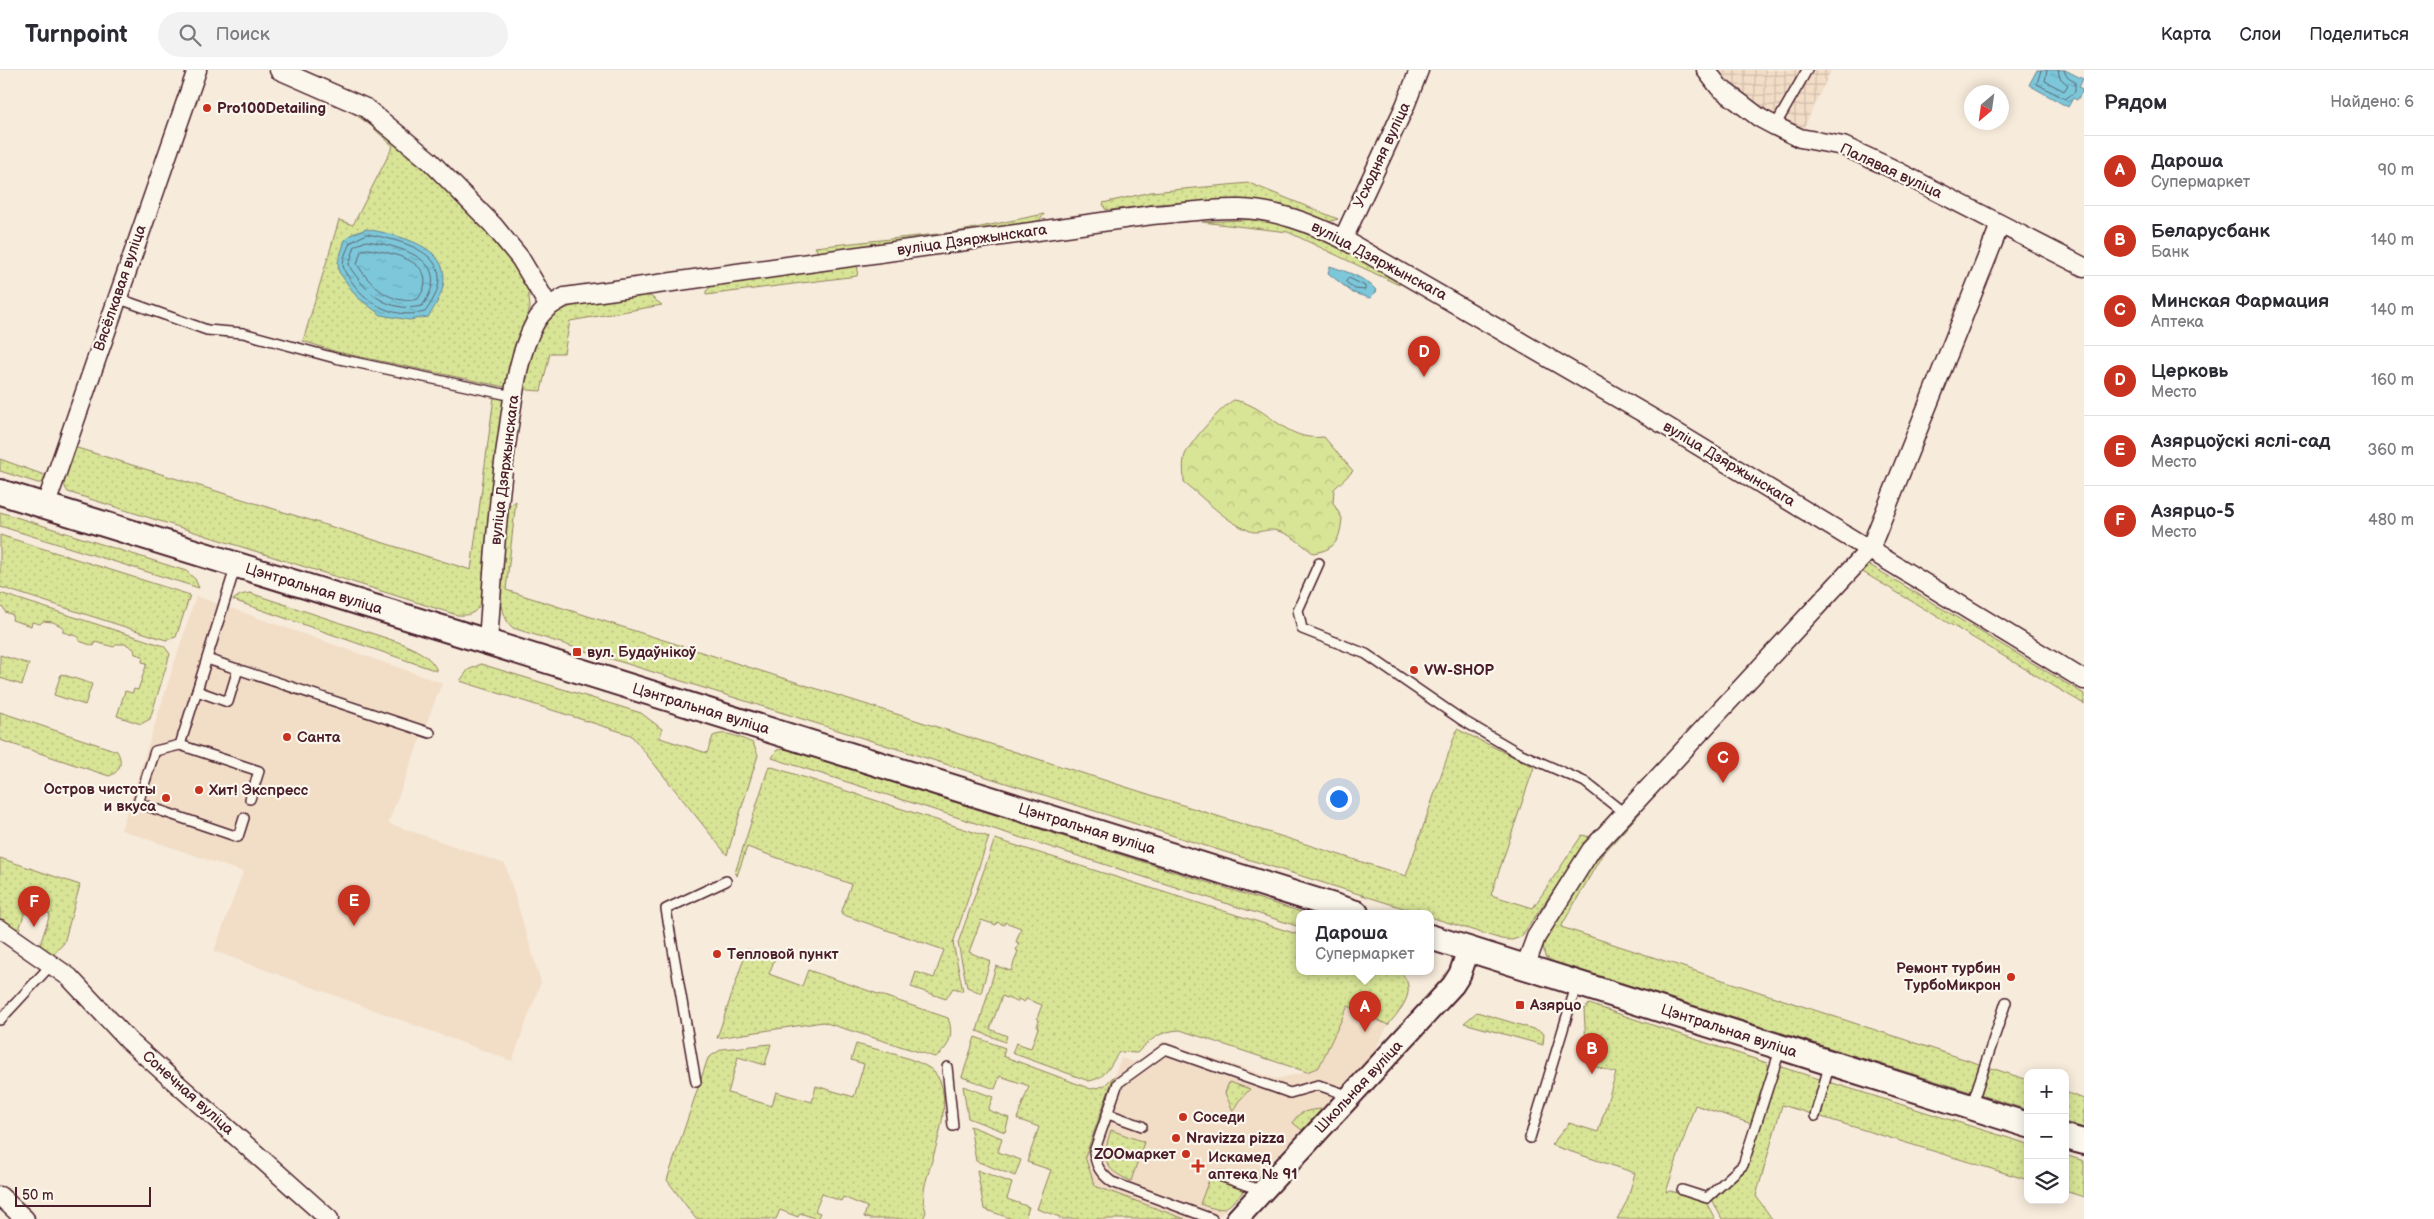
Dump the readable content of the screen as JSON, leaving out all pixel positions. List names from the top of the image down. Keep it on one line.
{"streets":{"main road":["Цэнтральная вуліца"],"street":["Усходняя вуліца","Палявая вуліца","вуліца Дзяржынскага","Вясёлкавая вуліца","Школьная вуліца","Сонечная вуліца"]},"crossings":[["Усходняя вуліца","вуліца Дзяржынскага"],["вуліца Дзяржынскага","Цэнтральная вуліца"],["Вясёлкавая вуліца","Цэнтральная вуліца"],["Цэнтральная вуліца","Школьная вуліца"]],"places":{"other":["Pro100Detailing","VW-SHOP","Санта","Хит! Экспресс","Остров чистоты и вкуса","Тепловой пункт","Ремонт турбин ТурбоМикрон","Соседи","Nravizza pizza","ZOOмаркет"],"transit":["вул. Будаўнікоў","Азярцо"],"health":["Искамед аптека № 91"]},"scale_bar":"50 m","north":"bottom left","page":{"header":"Turnpoint","search":"Поиск","nav":["Карта","Слои","Поделиться"],"heading":["Рядом","Найдено: 6"],"list":[{"mark":"A","name":"Дароша","note":"Супермаркет","value":"90 m"},{"mark":"B","name":"Беларусбанк","note":"Банк","value":"140 m"},{"mark":"C","name":"Минская Фармация","note":"Аптека","value":"140 m"},{"mark":"D","name":"Церковь","note":"Место","value":"160 m"},{"mark":"E","name":"Азярцоўскі яслі-сад","note":"Место","value":"360 m"},{"mark":"F","name":"Азярцо-5","note":"Место","value":"480 m"}],"pins":["D","C","E","F","A","B"],"popup":["Дароша","Супермаркет"],"map_buttons":["+","−"],"scale":"50 m"}}
